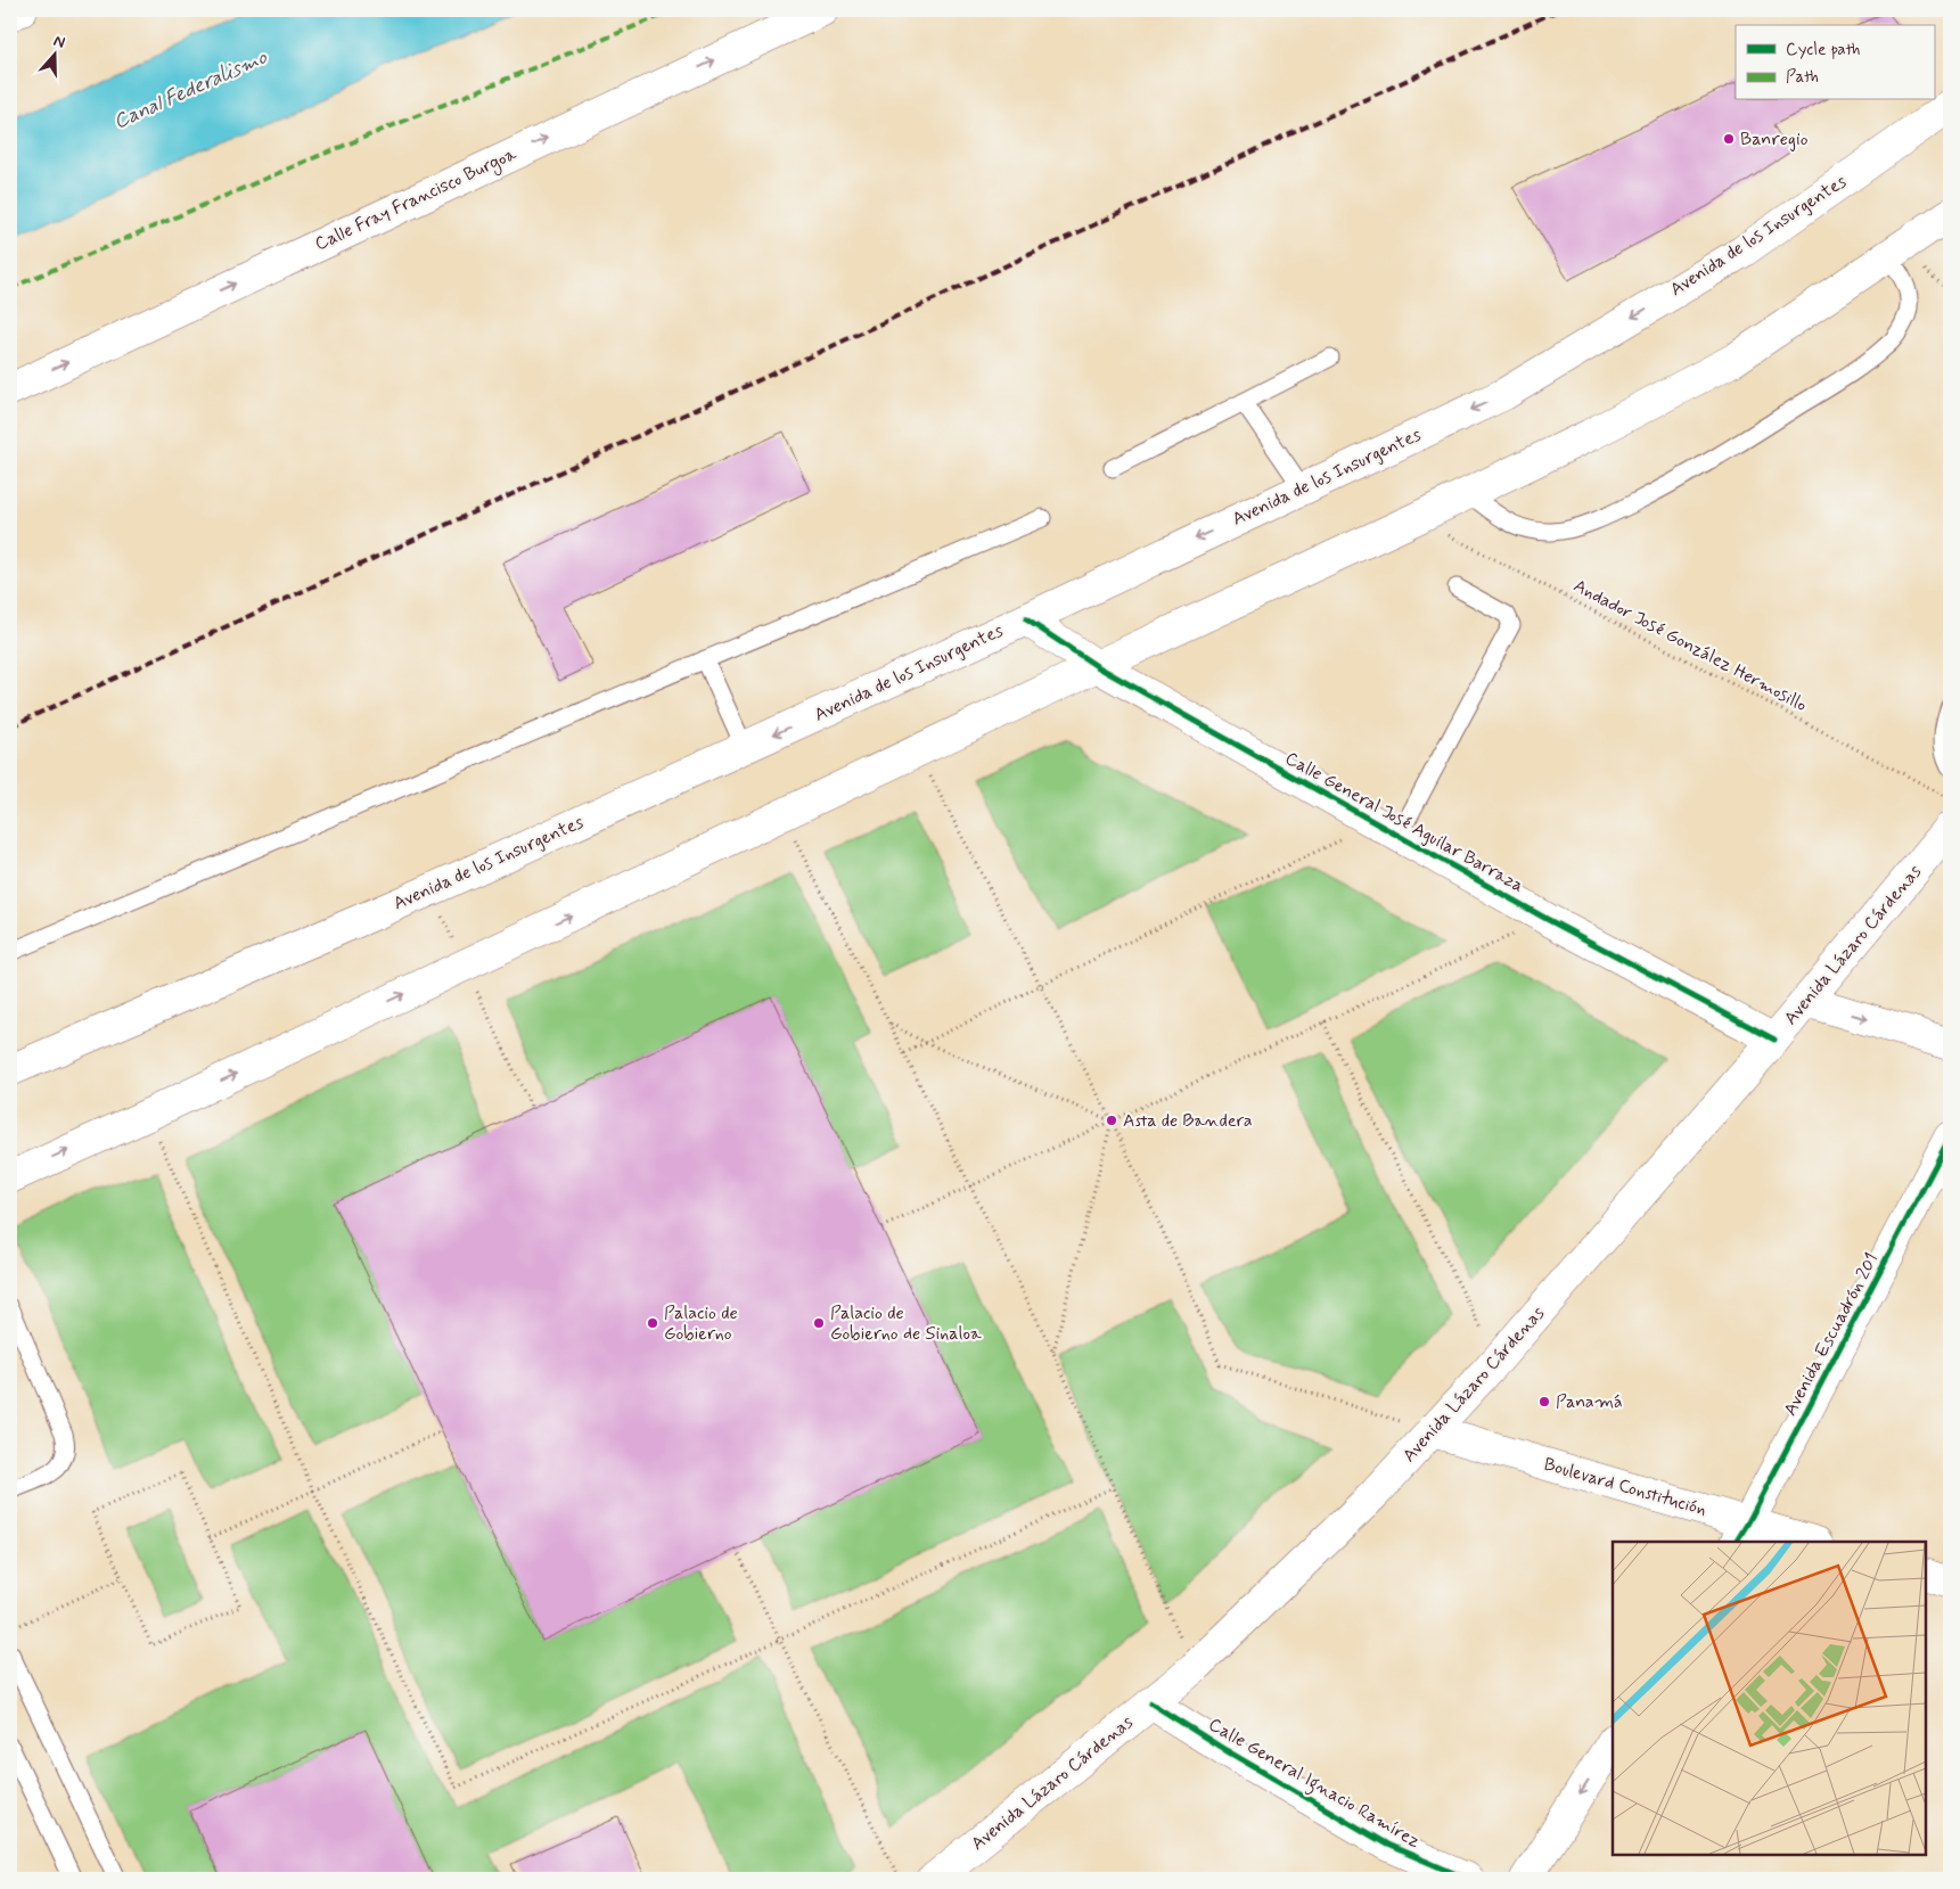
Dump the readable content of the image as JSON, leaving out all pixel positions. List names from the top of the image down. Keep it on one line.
{"streets":{"main road":["Calle Fray Francisco Burgoa","Avenida de los Insurgentes","Calle General José Aguilar Barraza","Avenida Lázaro Cárdenas","Avenida Escuadrón 201","Boulevard Constitución","Calle General Ignacio Ramírez"],"path":["Andador José González Hermosillo"]},"crossings":[["Avenida de los Insurgentes","Calle General José Aguilar Barraza"],["Calle General José Aguilar Barraza","Avenida Lázaro Cárdenas"],["Avenida Lázaro Cárdenas","Boulevard Constitución"],["Avenida Lázaro Cárdenas","Calle General Ignacio Ramírez"],["Avenida Escuadrón 201","Boulevard Constitución"]],"one_way":["Calle Fray Francisco Burgoa"],"water":["Canal Federalismo"],"places":["Banregio","Asta de Bandera","Palacio de Gobierno","Palacio de Gobierno de Sinaloa","Panamá"],"legend":["Cycle path","Path"],"north":"top"}
